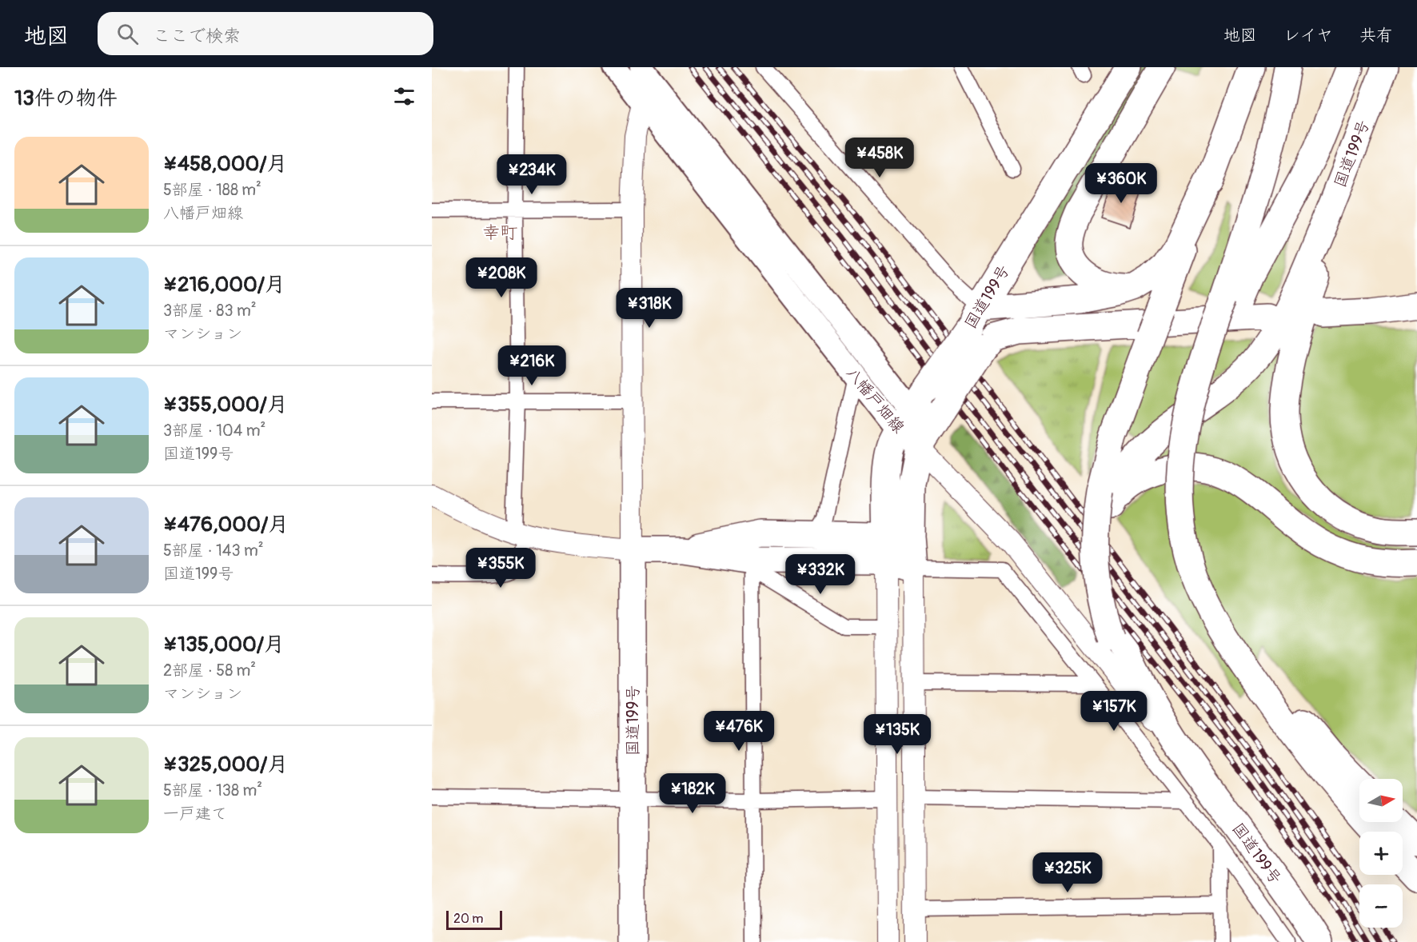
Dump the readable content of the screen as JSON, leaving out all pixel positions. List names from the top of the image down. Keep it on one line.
{"streets":{"highway":["国道199号"],"main road":["八幡戸畑線"]},"crossings":[["国道199号","八幡戸畑線"]],"districts":["幸町"],"scale_bar":"20 m","north":"right","page":{"header":"地図","search":"ここで検索","nav":["地図","レイヤ","共有"],"heading":"13件の物件","list":[{"name":"¥458,000/月","note":"5部屋 · 188 m² · 八幡戸畑線"},{"name":"¥216,000/月","note":"3部屋 · 83 m² · マンション"},{"name":"¥355,000/月","note":"3部屋 · 104 m² · 国道199号"},{"name":"¥476,000/月","note":"5部屋 · 143 m² · 国道199号"},{"name":"¥135,000/月","note":"2部屋 · 58 m² · マンション"},{"name":"¥325,000/月","note":"5部屋 · 138 m² · 一戸建て"}],"price":["¥458K","¥234K","¥360K","¥208K","¥318K","¥216K","¥355K","¥332K","¥157K","¥476K","¥135K","¥182K","¥325K"],"map_buttons":["+","−"],"scale":"20 m"}}
